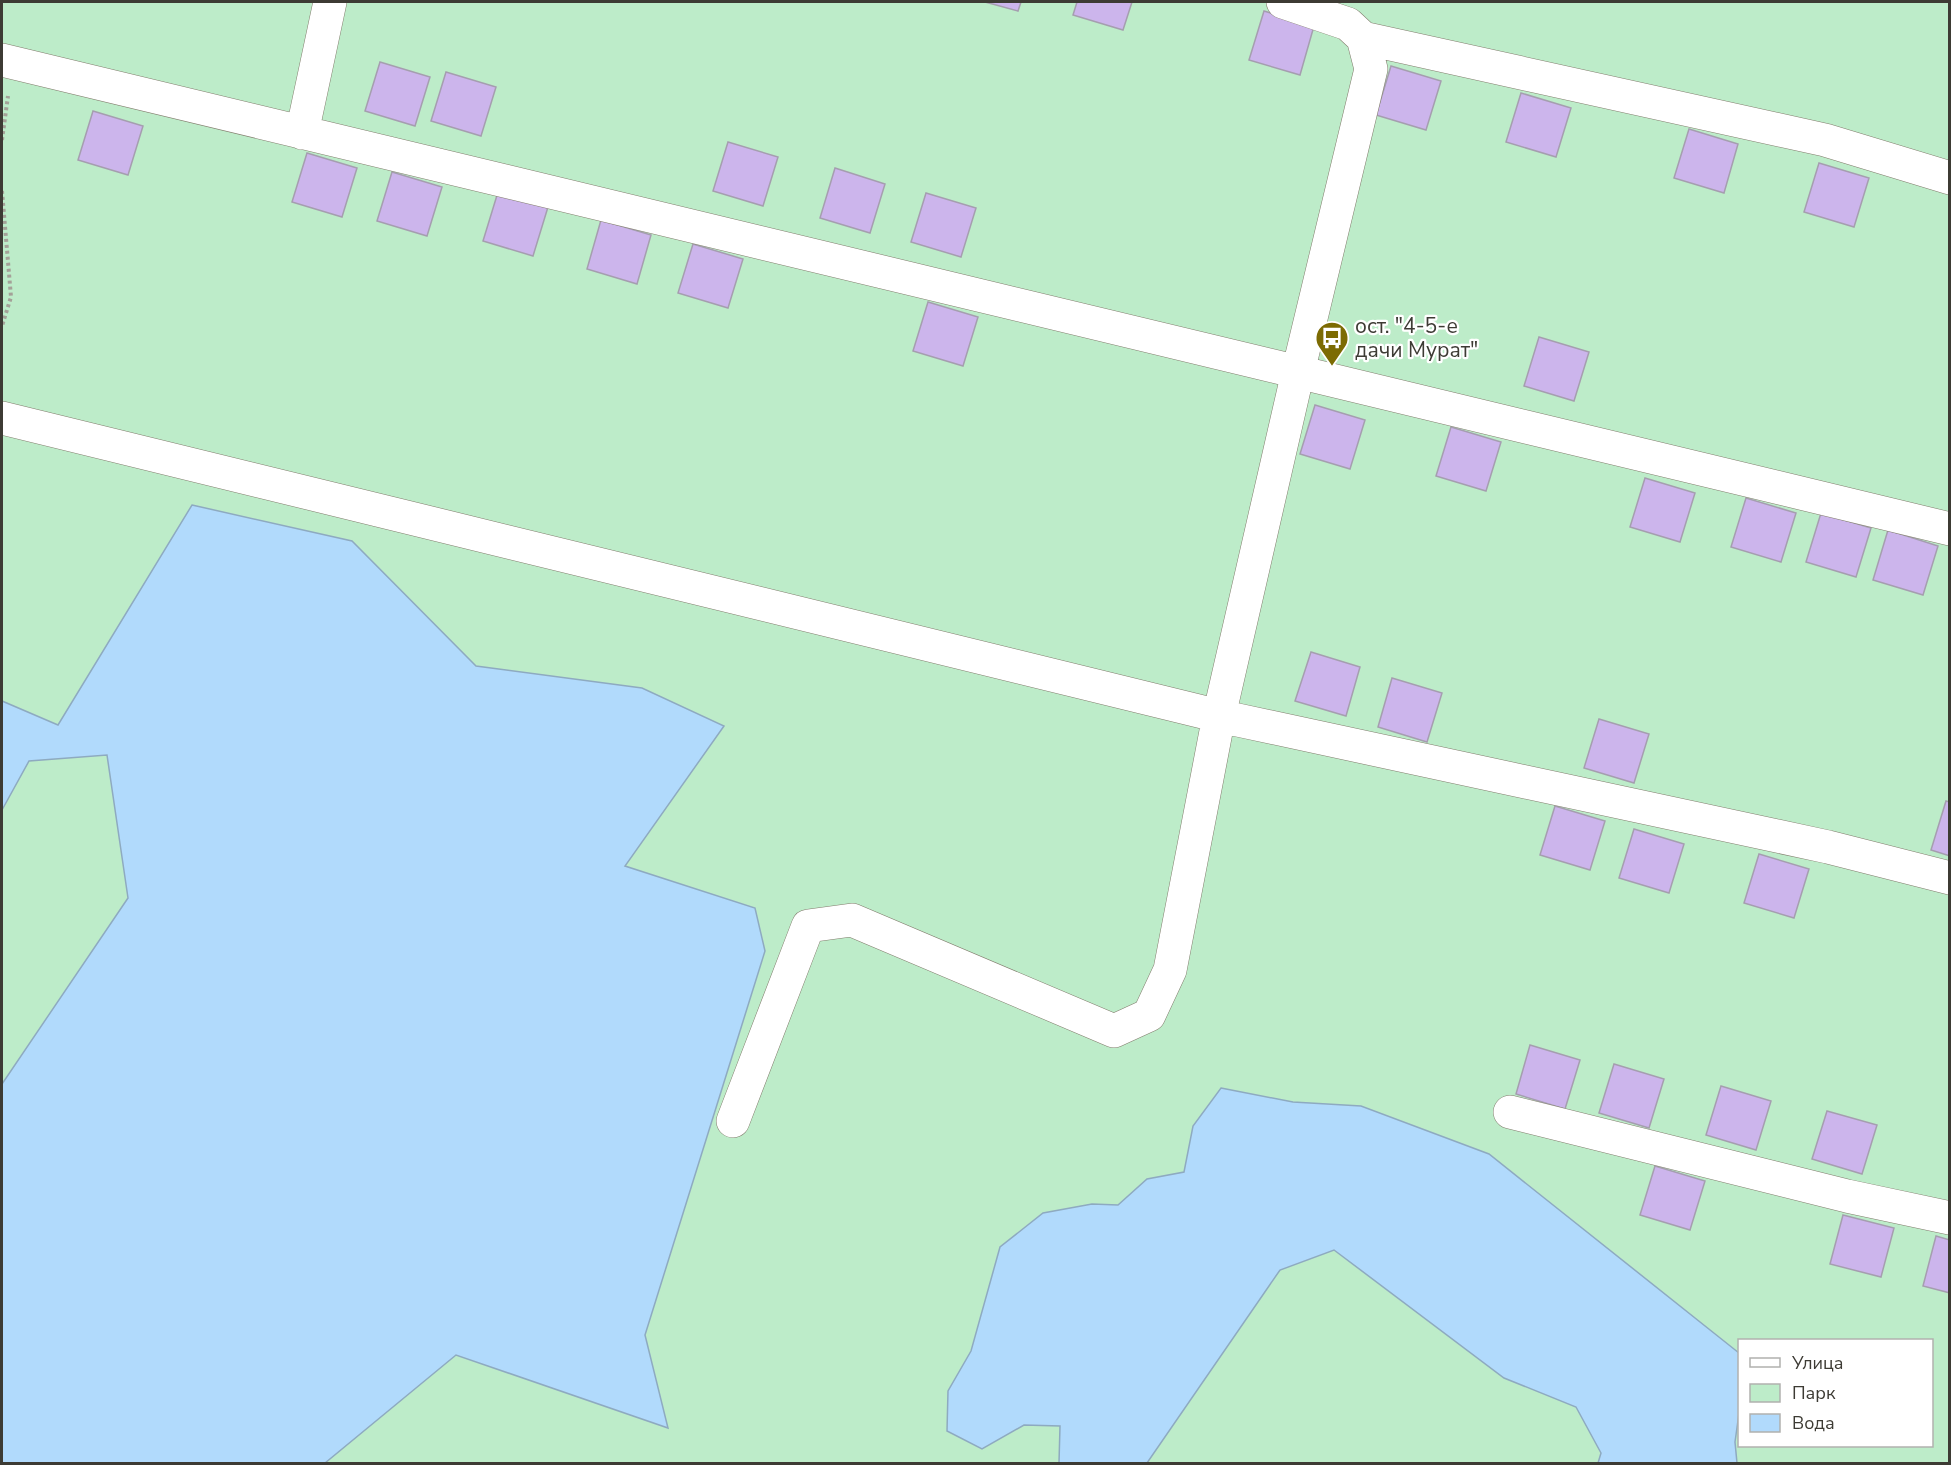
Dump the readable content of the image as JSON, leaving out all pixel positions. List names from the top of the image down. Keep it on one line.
{"places":{"bus stop":["ост. \"4-5-е дачи Мурат\""]},"legend":["Улица","Парк","Вода"]}
